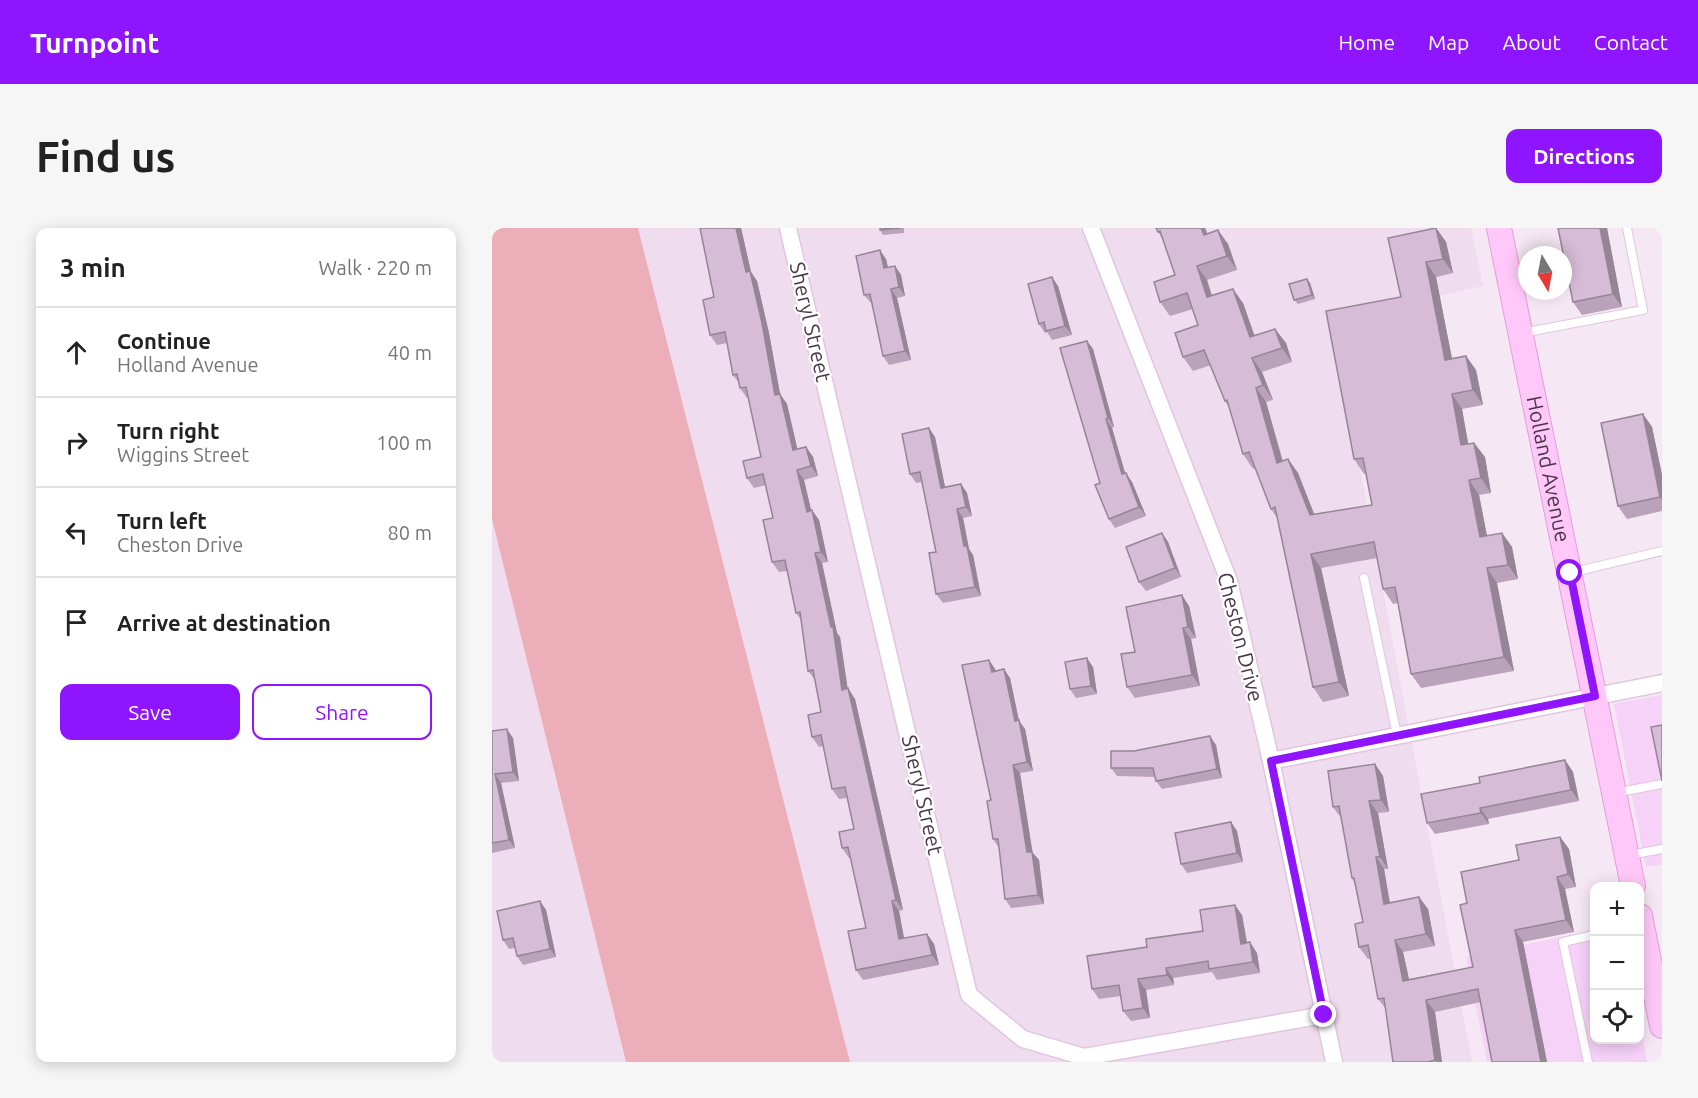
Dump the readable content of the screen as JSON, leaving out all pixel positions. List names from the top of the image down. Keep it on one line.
{"streets":{"main road":["Holland Avenue"],"street":["Sheryl Street","Cheston Drive"]},"crossings":[["Sheryl Street","Cheston Drive"]],"north":"bottom","page":{"header":"Turnpoint","nav":["Home","Map","About","Contact"],"buttons":["Directions",["Save","Share"]],"title":"Find us","heading":["3 min","Walk · 220 m"],"list":[["Continue","Holland Avenue","40 m"],["Turn right","Wiggins Street","100 m"],["Turn left","Cheston Drive","80 m"],"Arrive at destination"],"map_buttons":["+","−"]}}
